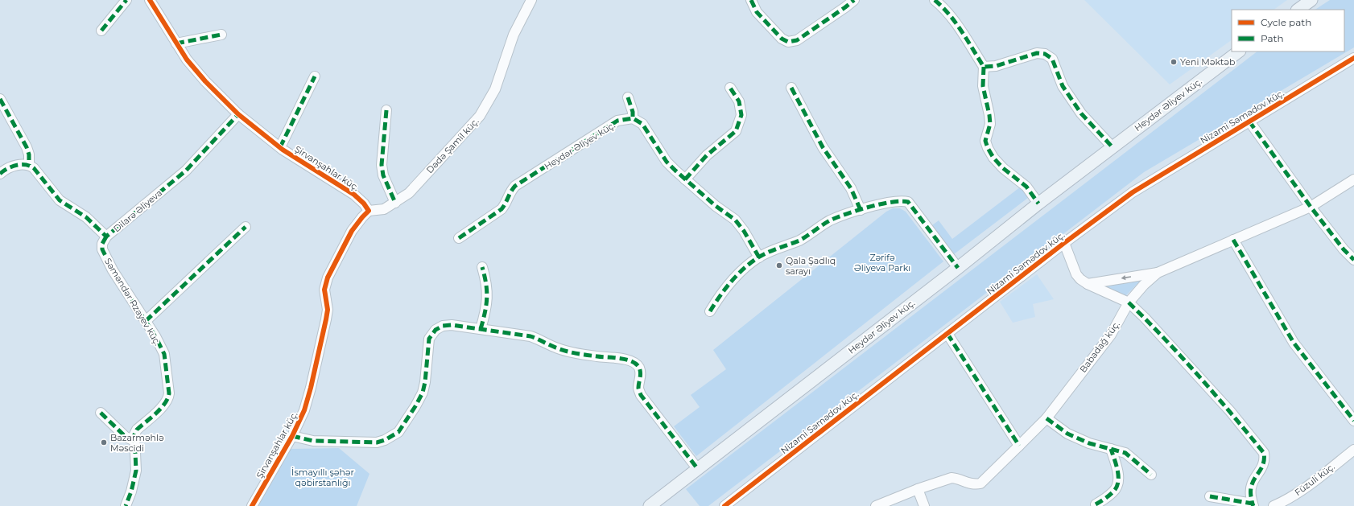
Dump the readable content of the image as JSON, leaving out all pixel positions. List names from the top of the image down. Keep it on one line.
{"streets":{"main road":["Heydər Əliyev küç."],"street":["Nizami Səmədov küç.","Dədə Şamil küç.","Şirvanşahlar küç.","Dilarə Əliyeva","Səməndər Rzayev küç.","Babadağ küç.","Füzuli küç."]},"crossings":[["Dədə Şamil küç.","Şirvanşahlar küç."],["Şirvanşahlar küç.","Dilarə Əliyeva"],["Dilarə Əliyeva","Səməndər Rzayev küç."]],"parks":["Zərifə Əliyeva Parkı","İsmayıllı şəhər qəbirstanlığı"],"places":["Yeni Məktəb","Qala Şadlıq sarayı","Bazarməhlə Məscidi"],"legend":["Cycle path","Path"]}
